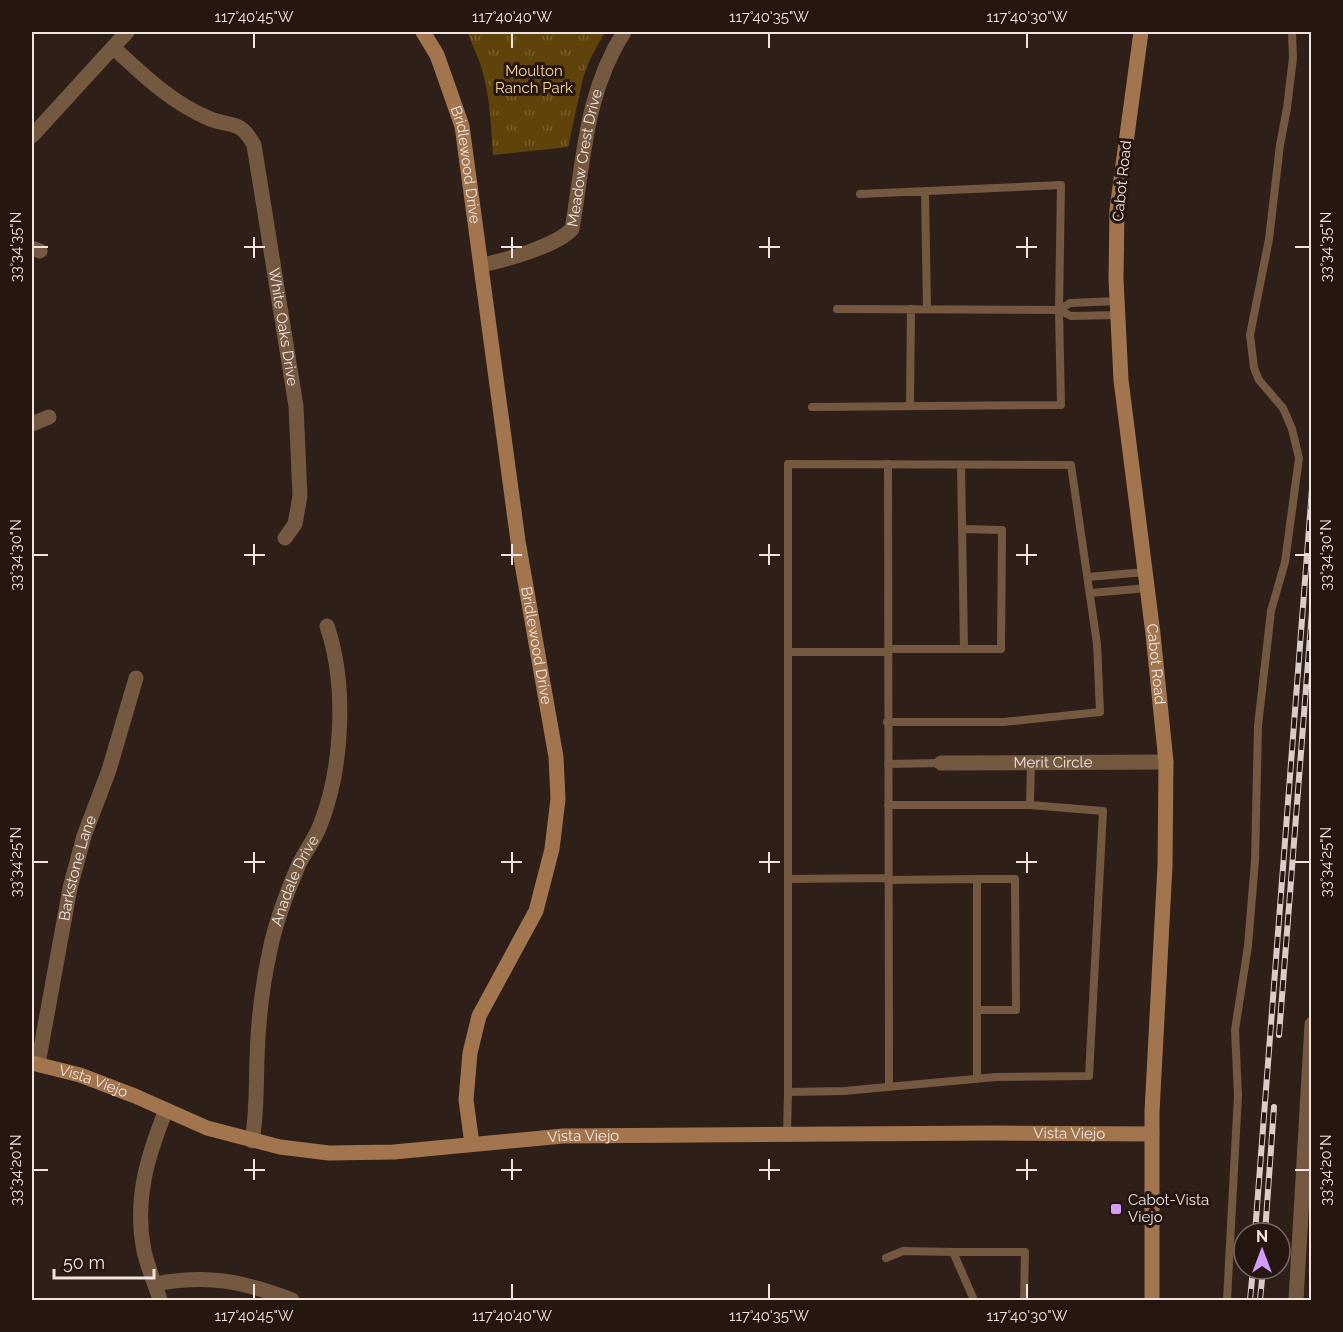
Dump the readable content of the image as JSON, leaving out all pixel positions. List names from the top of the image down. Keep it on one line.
{"streets":{"street":["Meadow Crest Drive","Bridlewood Drive","Cabot Road","White Oaks Drive","Merit Circle","Barkstone Lane","Anadale Drive","Vista Viejo"]},"crossings":[["Meadow Crest Drive","Bridlewood Drive"],["Bridlewood Drive","Vista Viejo"],["Cabot Road","Merit Circle"],["Cabot Road","Vista Viejo"],["Barkstone Lane","Vista Viejo"],["Anadale Drive","Vista Viejo"]],"parks":["Moulton Ranch Park"],"places":{"transit":["Cabot-Vista Viejo"]},"scale_bar":"50 m","north":"top","coordinates":["117°40'45\"W","117°40'40\"W","117°40'35\"W","117°40'30\"W","33°34'35\"N","33°34'30\"N","33°34'25\"N","33°34'20\"N"]}
